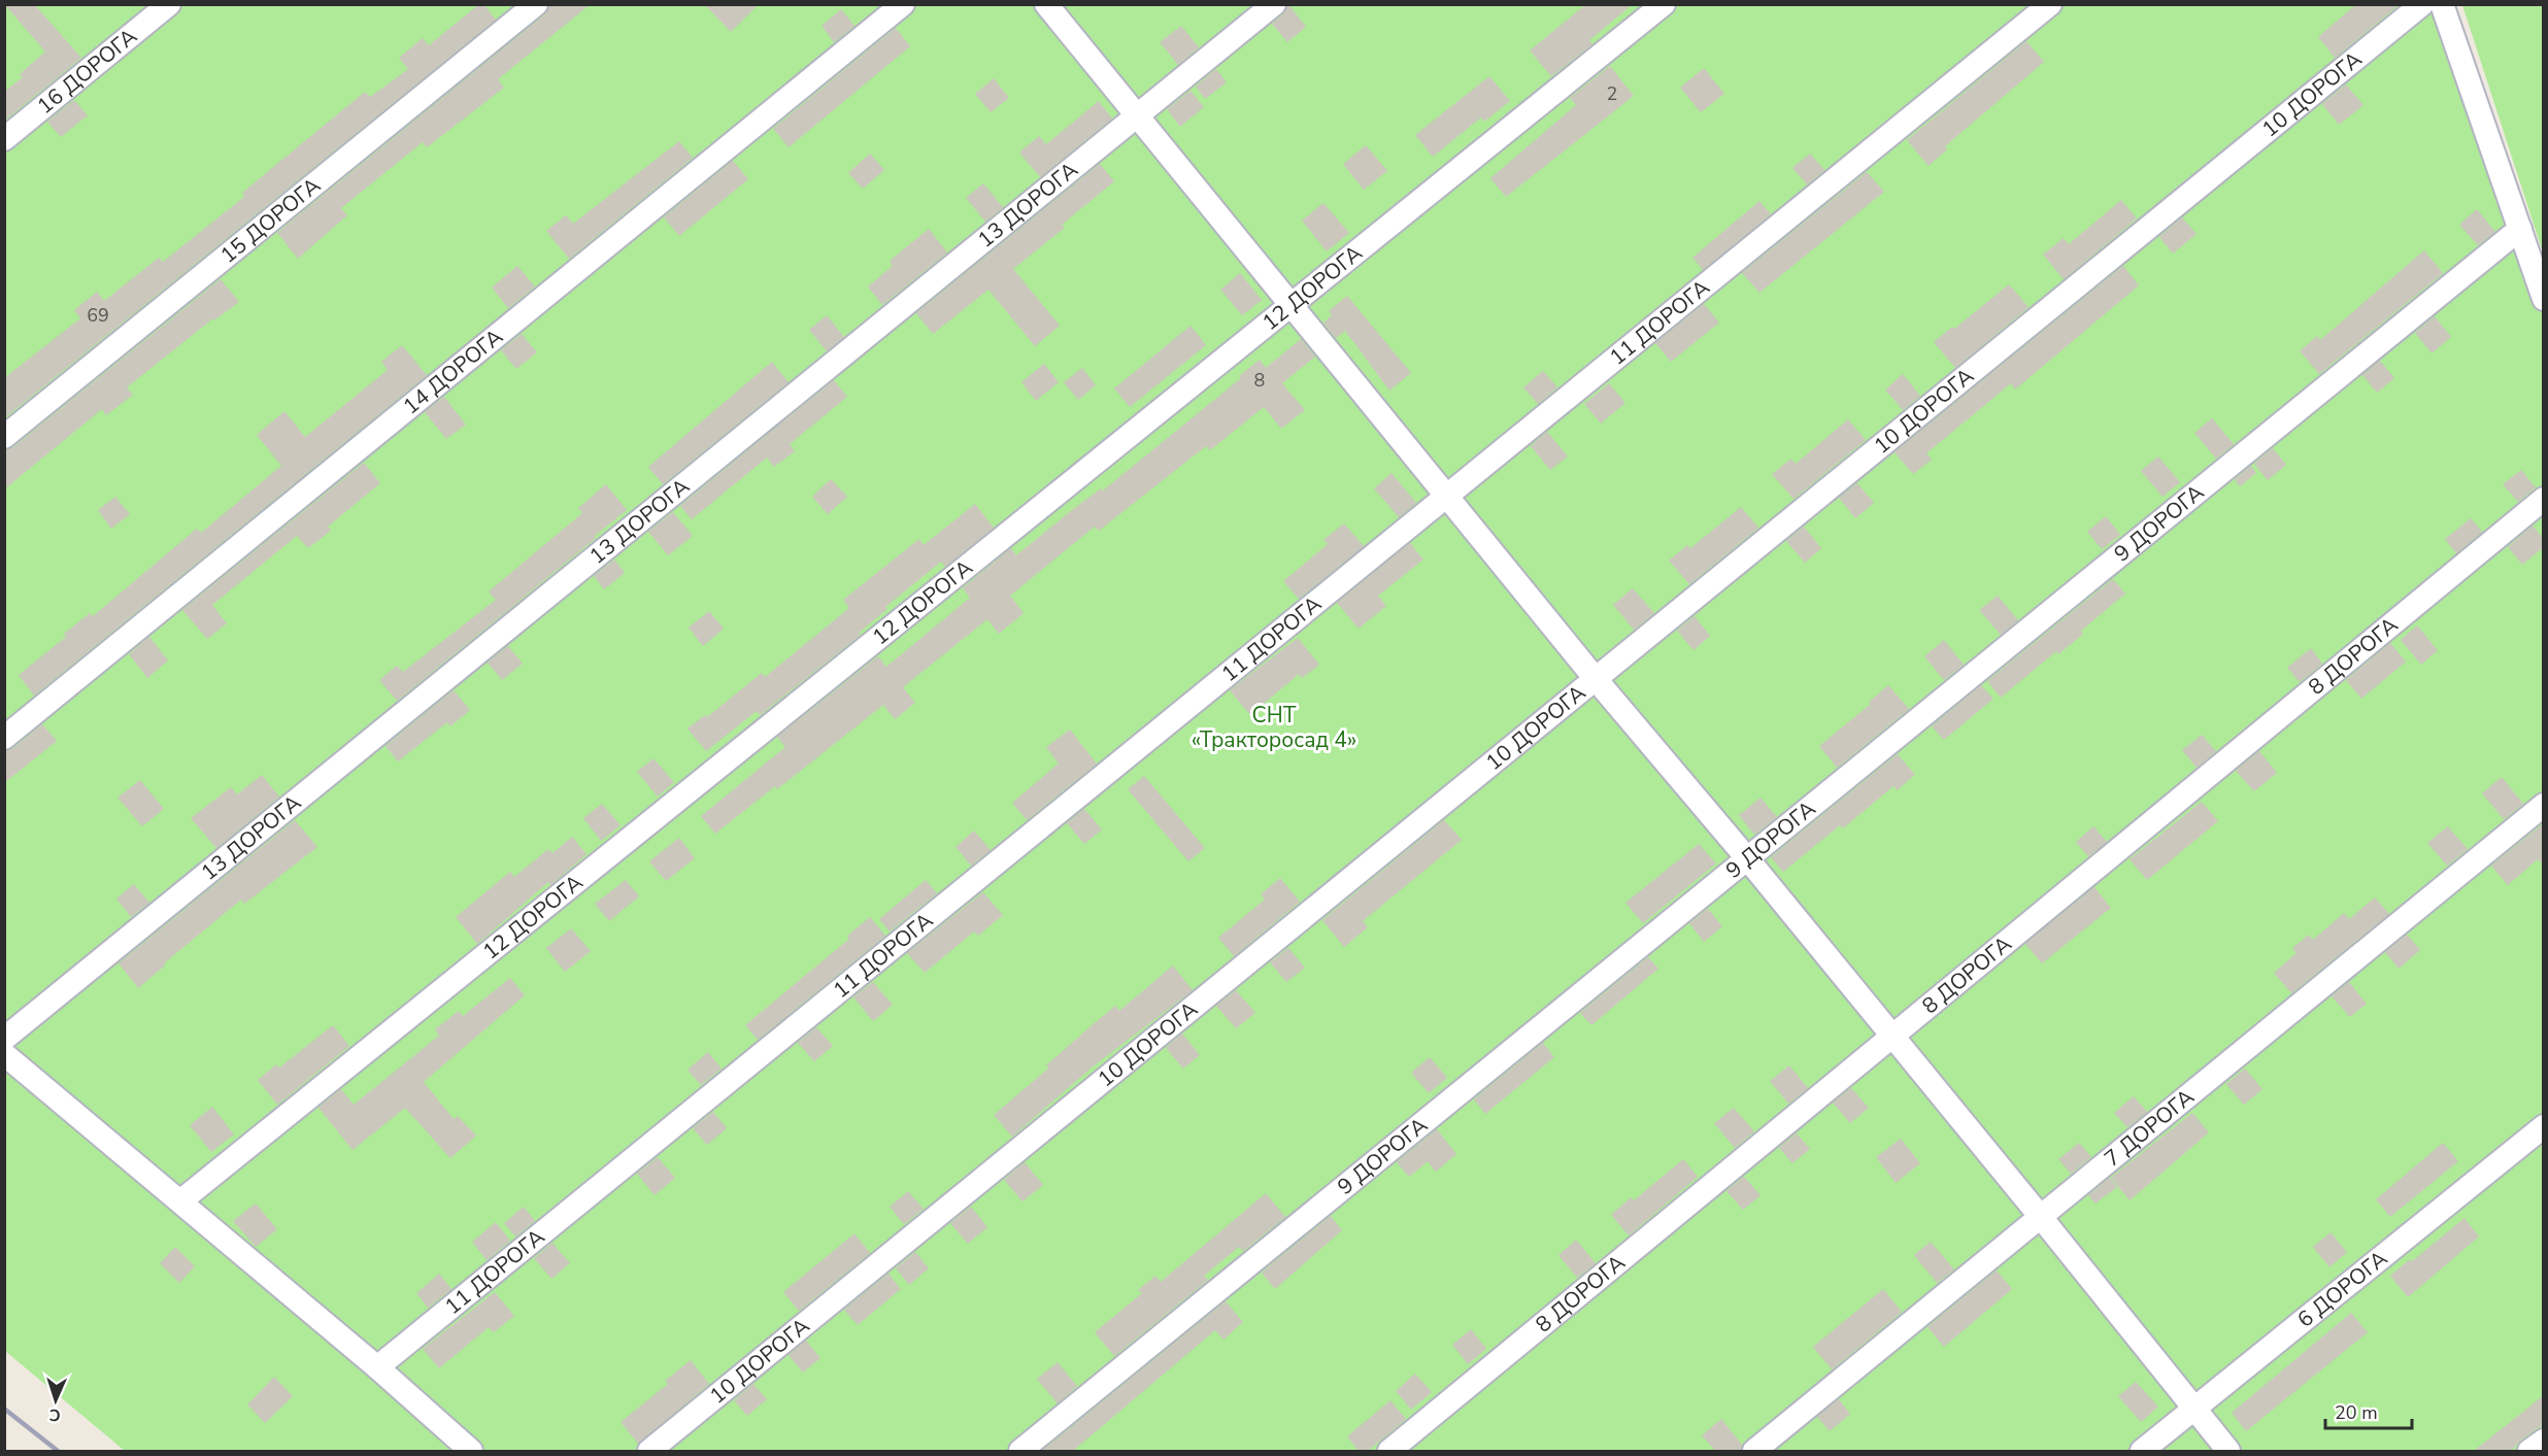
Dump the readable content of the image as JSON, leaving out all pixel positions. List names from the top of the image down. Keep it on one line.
{"streets":{"street":["16 ДОРОГА","10 ДОРОГА","13 ДОРОГА","15 ДОРОГА","12 ДОРОГА","11 ДОРОГА","14 ДОРОГА","9 ДОРОГА","8 ДОРОГА","7 ДОРОГА","6 ДОРОГА"]},"parks":["СНТ «Тракторосад 4»"],"house_numbers":["2","69","8"],"scale_bar":"20 m","north":"bottom"}
